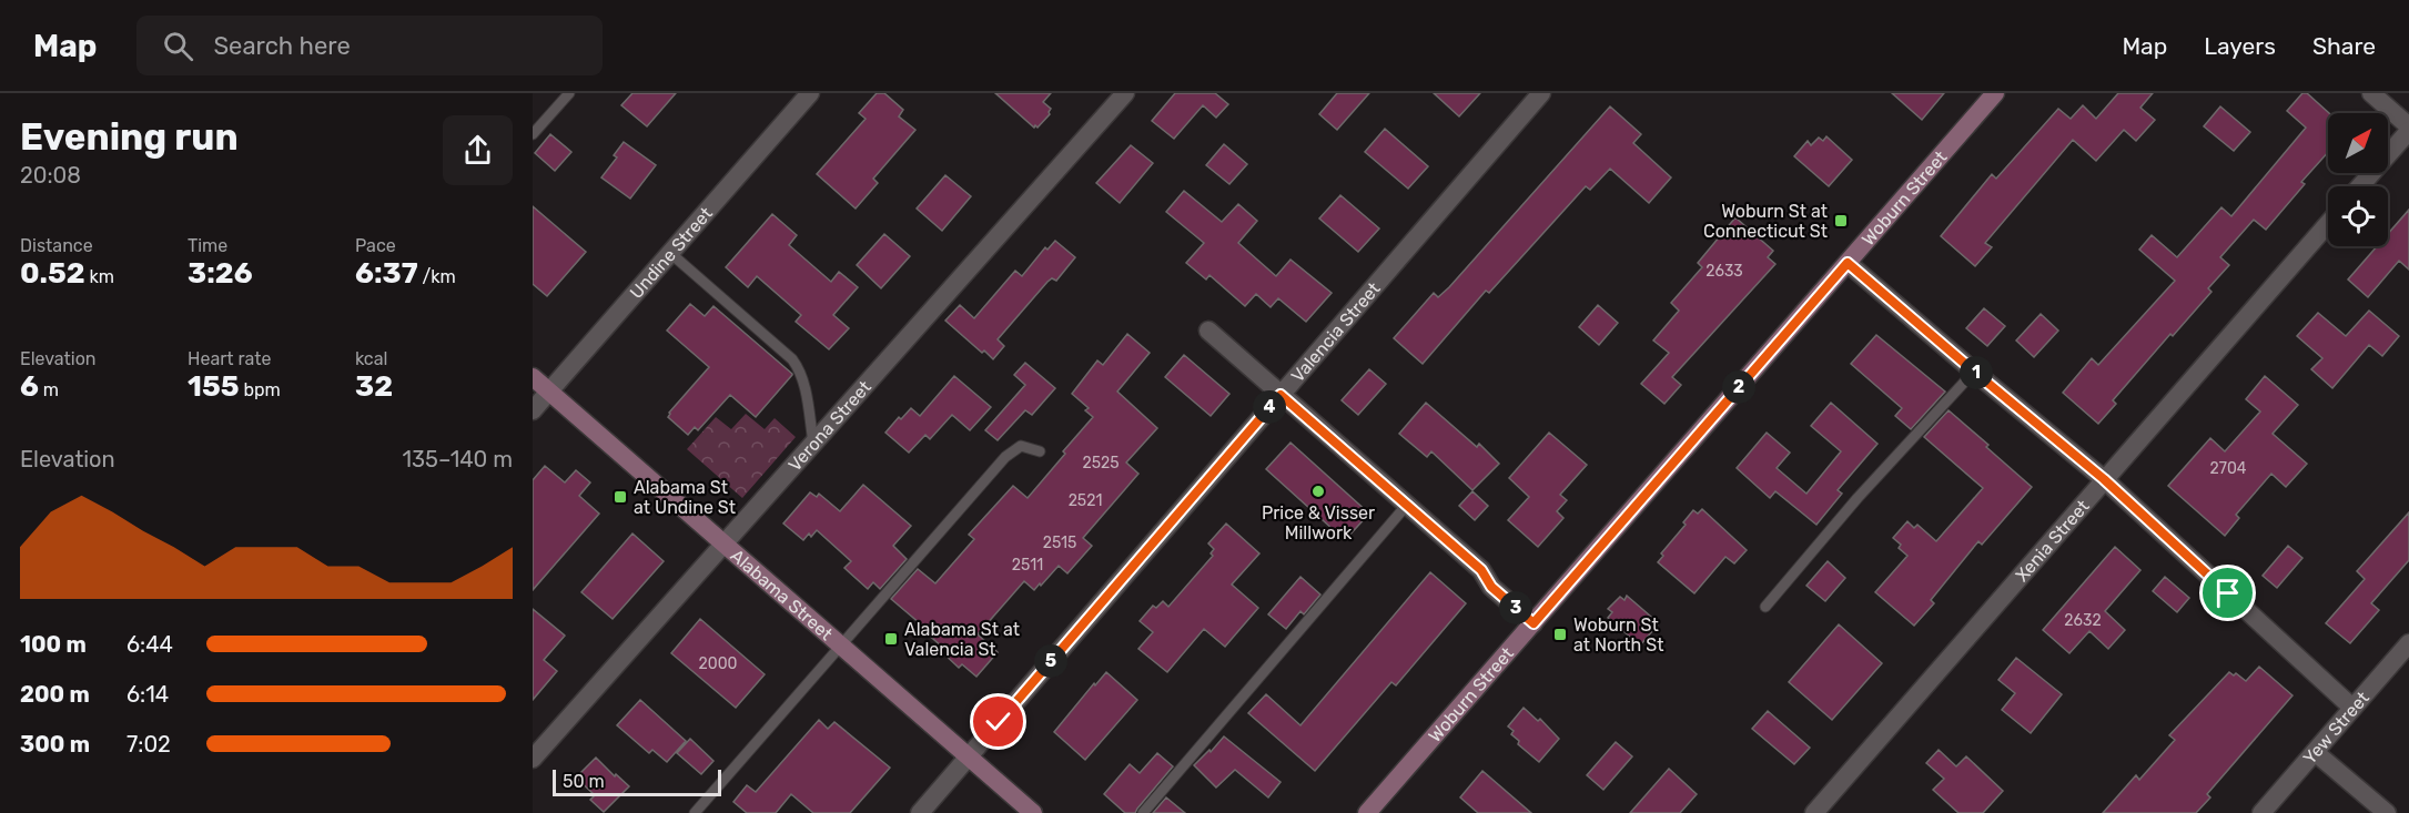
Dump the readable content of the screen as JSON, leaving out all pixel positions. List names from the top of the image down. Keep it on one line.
{"streets":{"main road":["Woburn Street","Alabama Street"],"street":["Undine Street","Valencia Street","Verona Street","Xenia Street","Yew Street"]},"crossings":[["Undine Street","Alabama Street"],["Valencia Street","Alabama Street"],["Verona Street","Alabama Street"]],"places":{"transit":["Woburn St at Connecticut St","Alabama St at Undine St","Woburn St at North St","Alabama St at Valencia St"],"other":["Price & Visser Millwork"]},"house_numbers":["2633","2525","2704","2521","2515","2511","2632","2000"],"scale_bar":"50 m","north":"top right","page":{"header":"Map","search":"Search here","nav":["Map","Layers","Share"],"heading":["Evening run","20:08"],"stats":[["Distance","0.52 km"],["Time","3:26"],["Pace","6:37 /km"],["Elevation","6 m"],["Heart rate","155 bpm"],["kcal","32"]],"pins":["1","2","4","3","5"],"chart":["Elevation","135–140 m"],"list":[{"name":"100 m","note":"6:44"},{"name":"200 m","note":"6:14"},{"name":"300 m","note":"7:02"}],"scale":"50 m"}}
